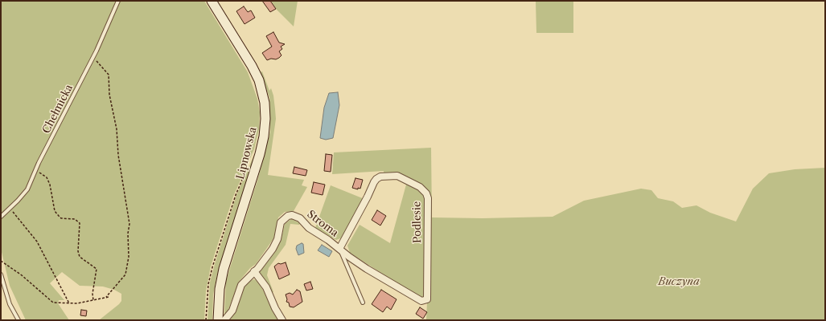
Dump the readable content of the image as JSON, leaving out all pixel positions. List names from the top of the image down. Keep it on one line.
{"streets":{"main road":["Lipnowska"],"street":["Podlesie","Stroma"],"lane":["Chełmicka"]},"crossings":[["Podlesie","Stroma"]],"parks":["Buczyna"]}
